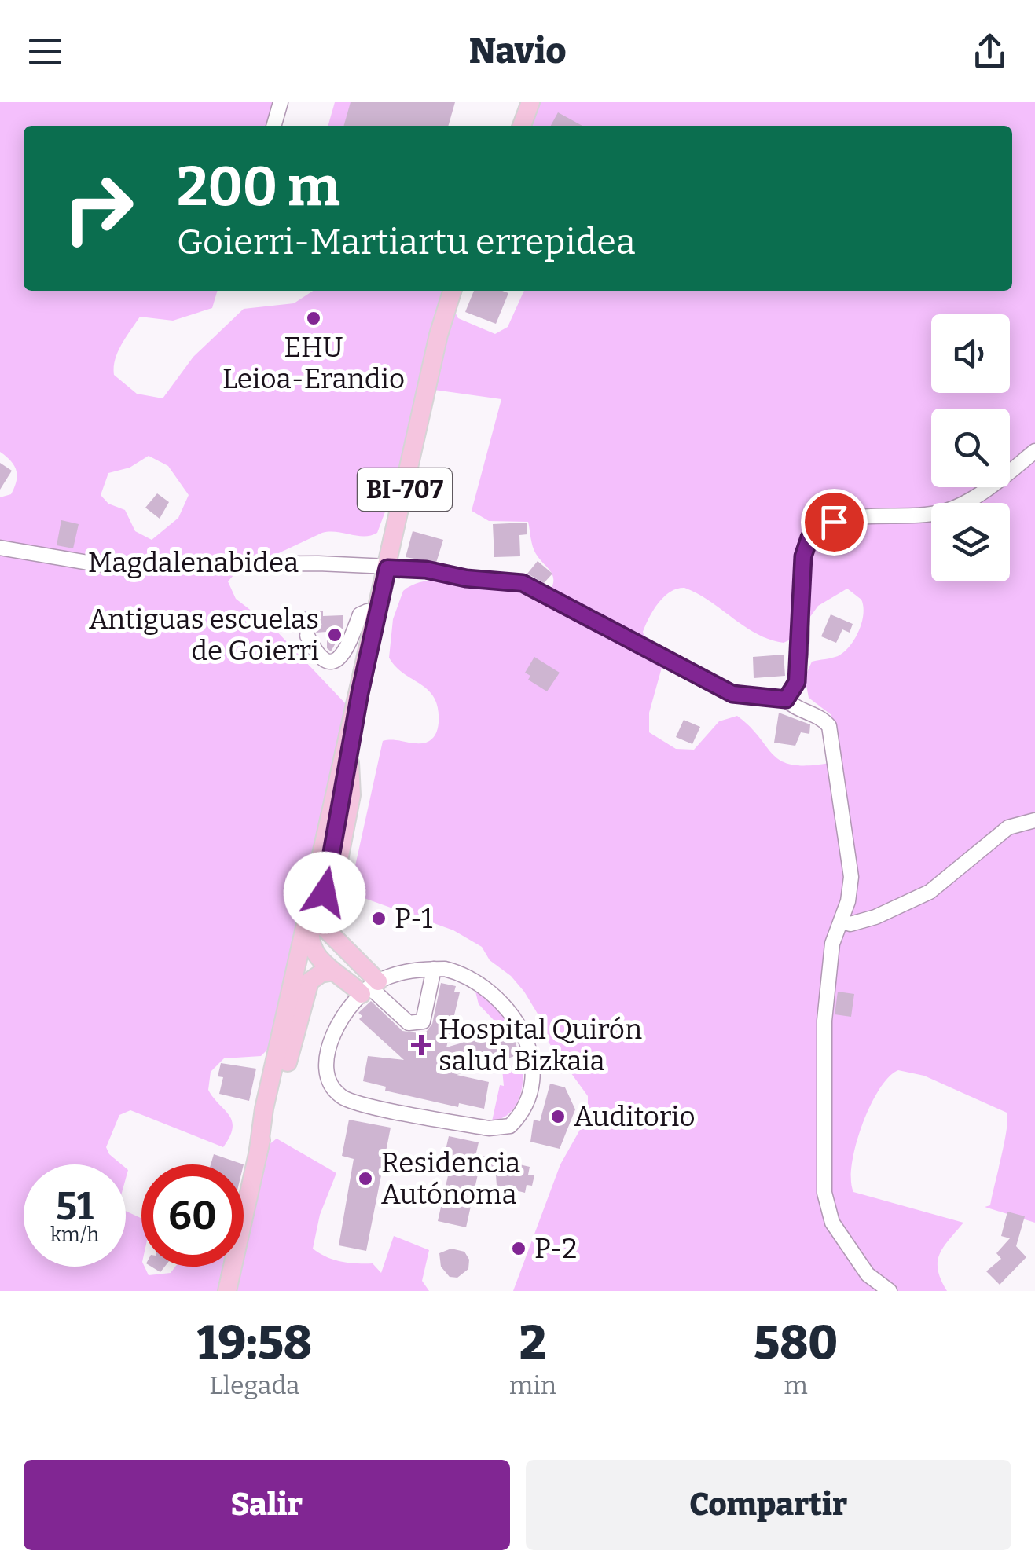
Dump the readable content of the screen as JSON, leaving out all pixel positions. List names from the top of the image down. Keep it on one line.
{"streets":{"main road":["BI-707"],"street":["Magdalenabidea"]},"crossings":[["BI-707","Magdalenabidea"]],"places":{"other":["EHU Leioa-Erandio","Antiguas escuelas de Goierri","P-1","Auditorio","Residencia Autónoma","P-2"],"health":["Hospital Quirón salud Bizkaia"]},"page":{"header":"Navio","turn":["200 m","Goierri-Martiartu errepidea"],"speed":"51 km/h","limit":"60","eta":["19:58","Llegada","2","min","580","m"],"buttons":["Salir","Compartir"]}}
